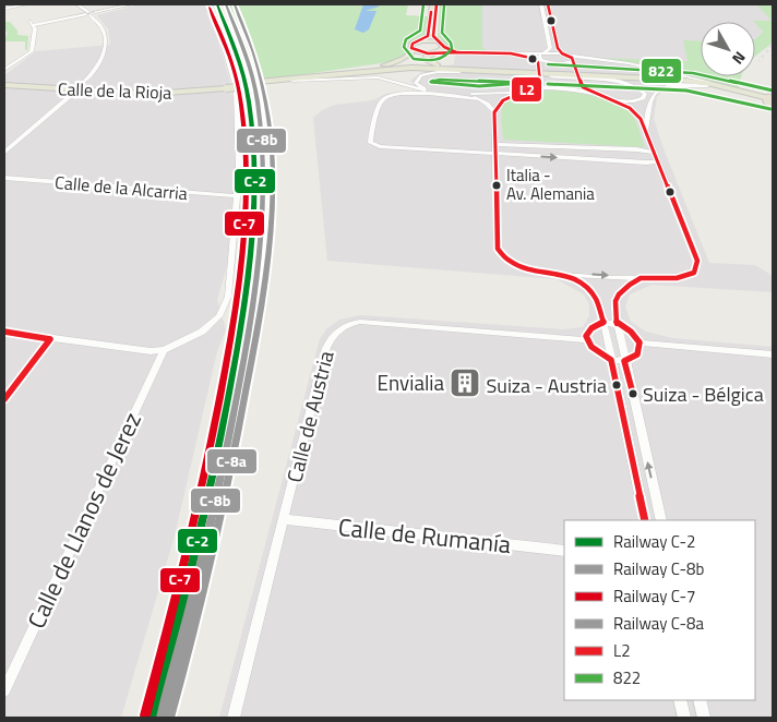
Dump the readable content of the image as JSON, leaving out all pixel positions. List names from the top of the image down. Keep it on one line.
{"streets":{"main road":["Calle de la Rioja"],"street":["Calle de la Alcarria","Calle de Austria","Calle de Llanos de Jerez","Calle de Rumanía"]},"crossings":[["Calle de Austria","Calle de Rumanía"]],"places":{"other":["Italia - Av. Alemania","Suiza - Austria","Suiza - Bélgica"],"building":["Envialia"]},"lines":["rail line C-2","rail line C-8b","rail line C-8a","transit line L2","transit line 822","rail line C-7"],"legend":["Railway C-2","Railway C-8b","Railway C-7","Railway C-8a","L2","822"],"north":"bottom right"}
